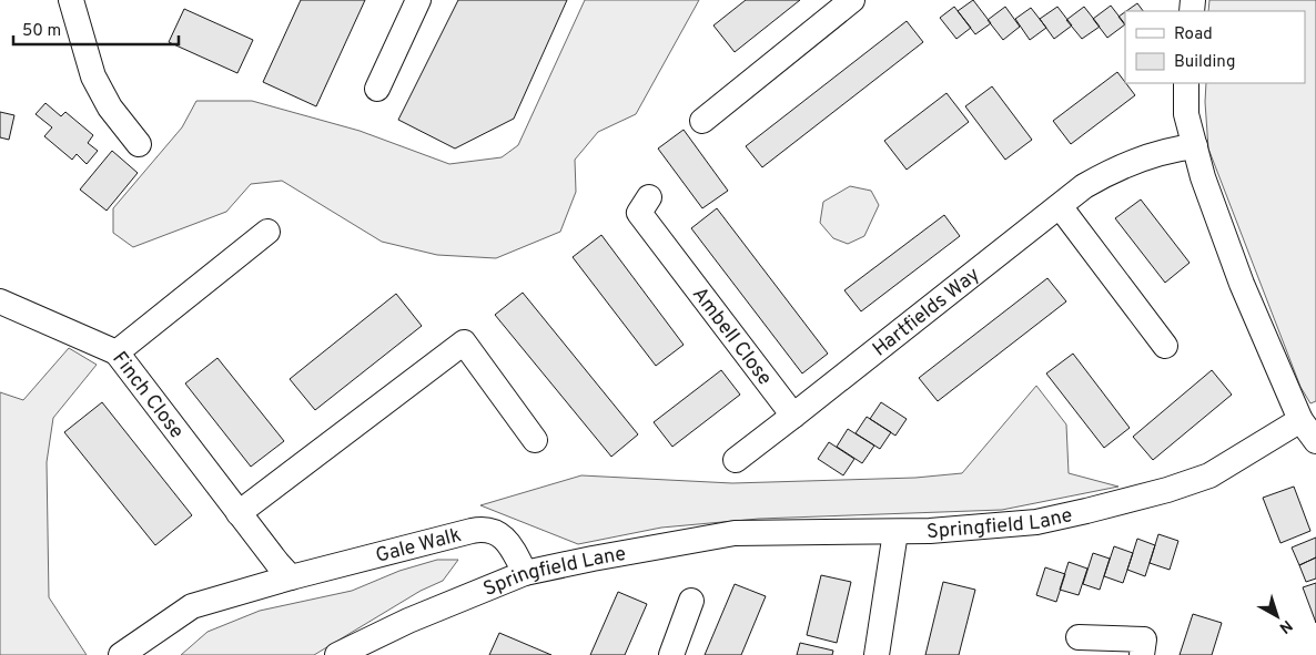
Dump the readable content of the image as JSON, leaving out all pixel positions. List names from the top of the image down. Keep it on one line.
{"streets":{"street":["Hartfields Way","Ambell Close","Finch Close","Springfield Lane","Gale Walk"]},"crossings":[["Hartfields Way","Ambell Close"],["Hartfields Way","Springfield Lane"],["Springfield Lane","Gale Walk"]],"legend":["Road","Building"],"scale_bar":"50 m","north":"bottom right"}
